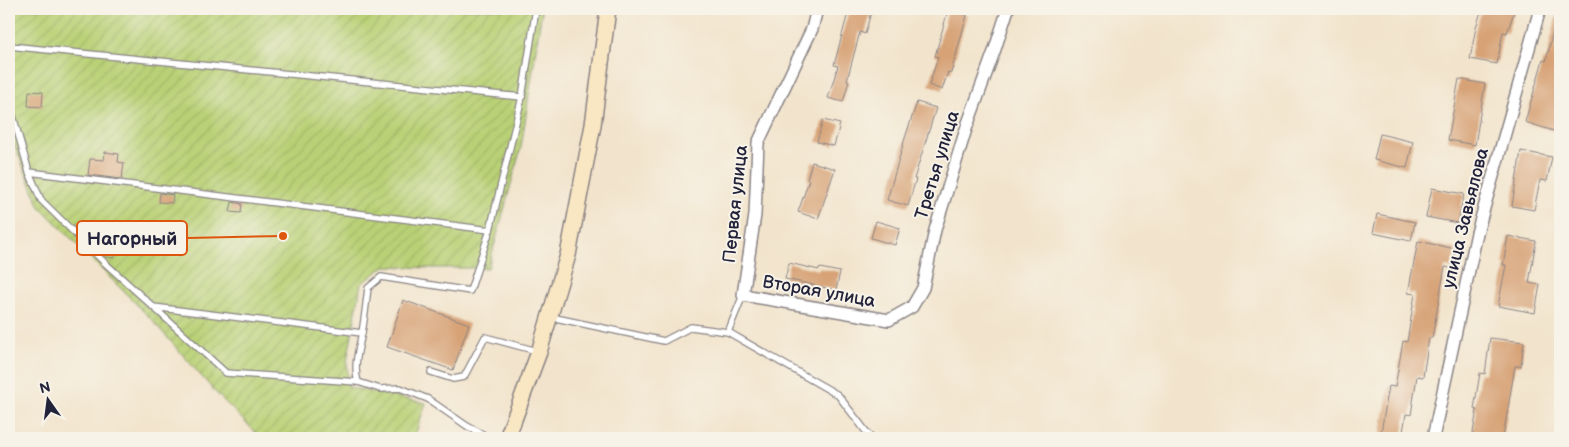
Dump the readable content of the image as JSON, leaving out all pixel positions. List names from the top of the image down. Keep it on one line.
{"streets":{"street":["Третья улица","Первая улица","улица Завьялова","Вторая улица"]},"crossings":[["Третья улица","Вторая улица"],["Первая улица","Вторая улица"]],"places":["Нагорный"],"north":"top"}
